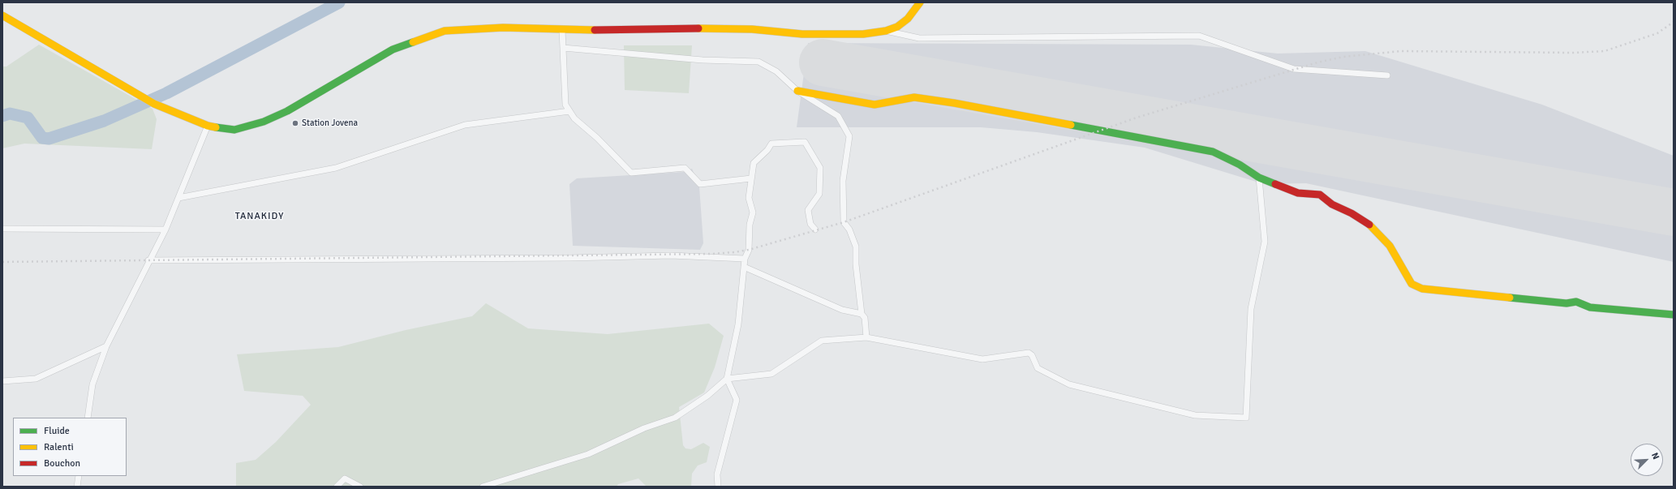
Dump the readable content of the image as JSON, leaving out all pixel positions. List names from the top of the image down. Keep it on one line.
{"districts":["TANAKIDY"],"places":["Station Jovena"],"legend":["Fluide","Ralenti","Bouchon"],"north":"top right"}
